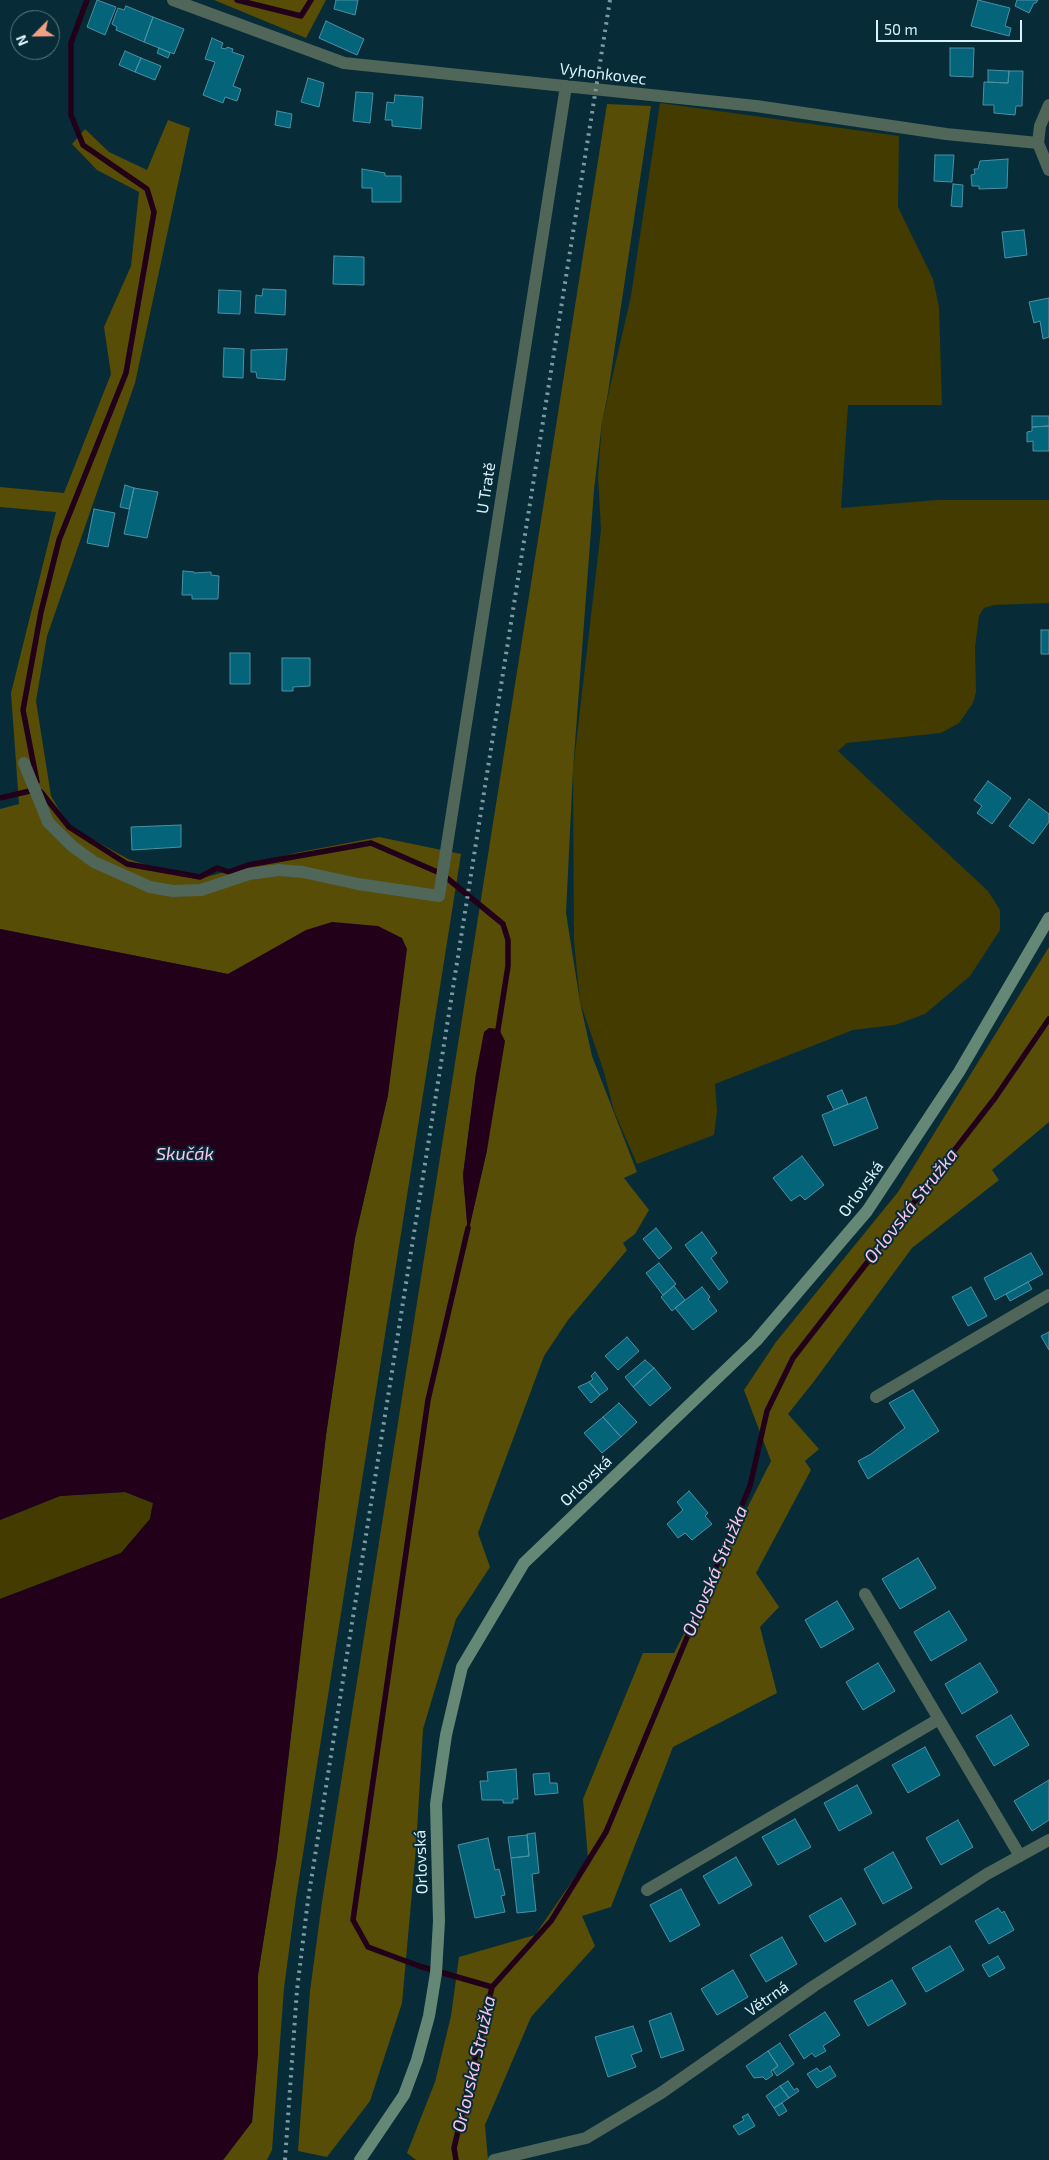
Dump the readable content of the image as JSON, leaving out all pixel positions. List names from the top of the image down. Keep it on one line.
{"streets":{"main road":["Orlovská"],"street":["Vyhonkovec","U Tratě","Větrná"]},"crossings":[["Vyhonkovec","U Tratě"]],"water":["Skučák","Orlovská Stružka"],"scale_bar":"50 m","north":"bottom left"}
